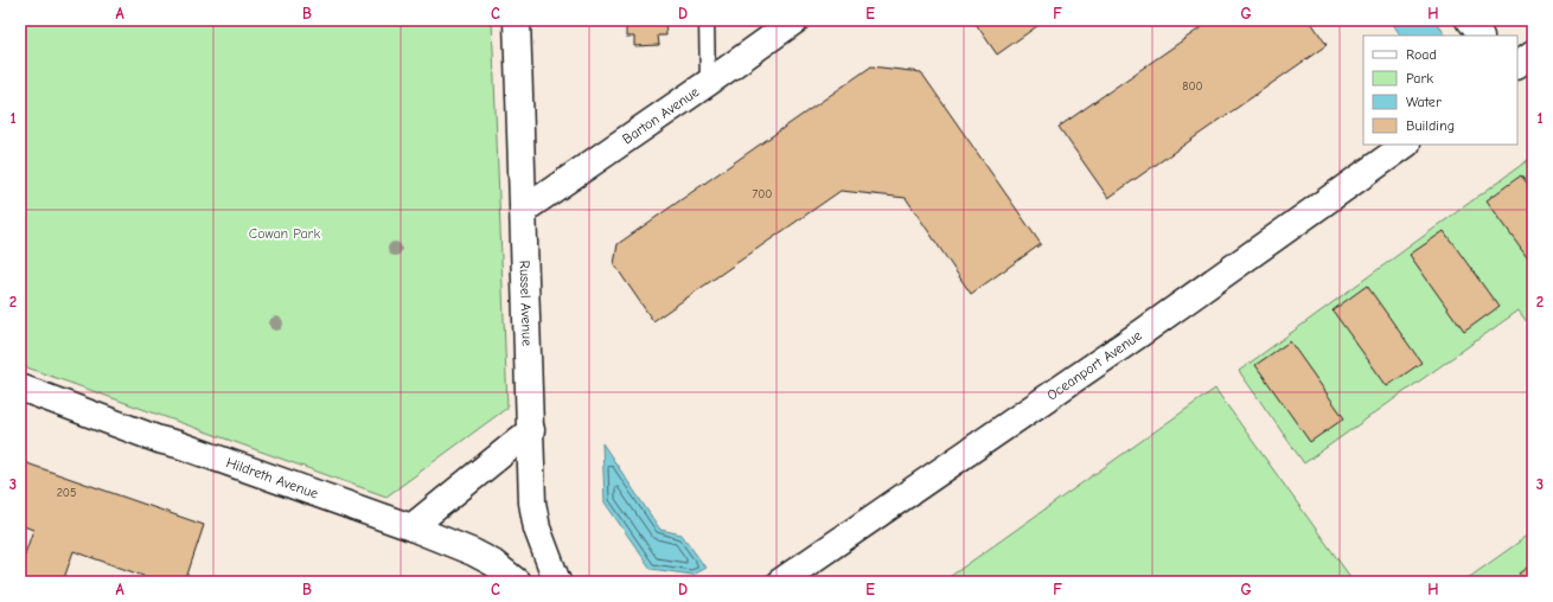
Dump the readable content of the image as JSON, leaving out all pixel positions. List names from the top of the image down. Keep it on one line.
{"streets":{"street":["Barton Avenue","Russel Avenue","Oceanport Avenue","Hildreth Avenue"]},"crossings":[["Barton Avenue","Russel Avenue"]],"parks":["Cowan Park"],"house_numbers":["800","700","205"],"legend":["Road","Park","Water","Building"],"grid":{"columns":["A","B","C","D","E","F","G","H"],"rows":["1","2","3"]}}
